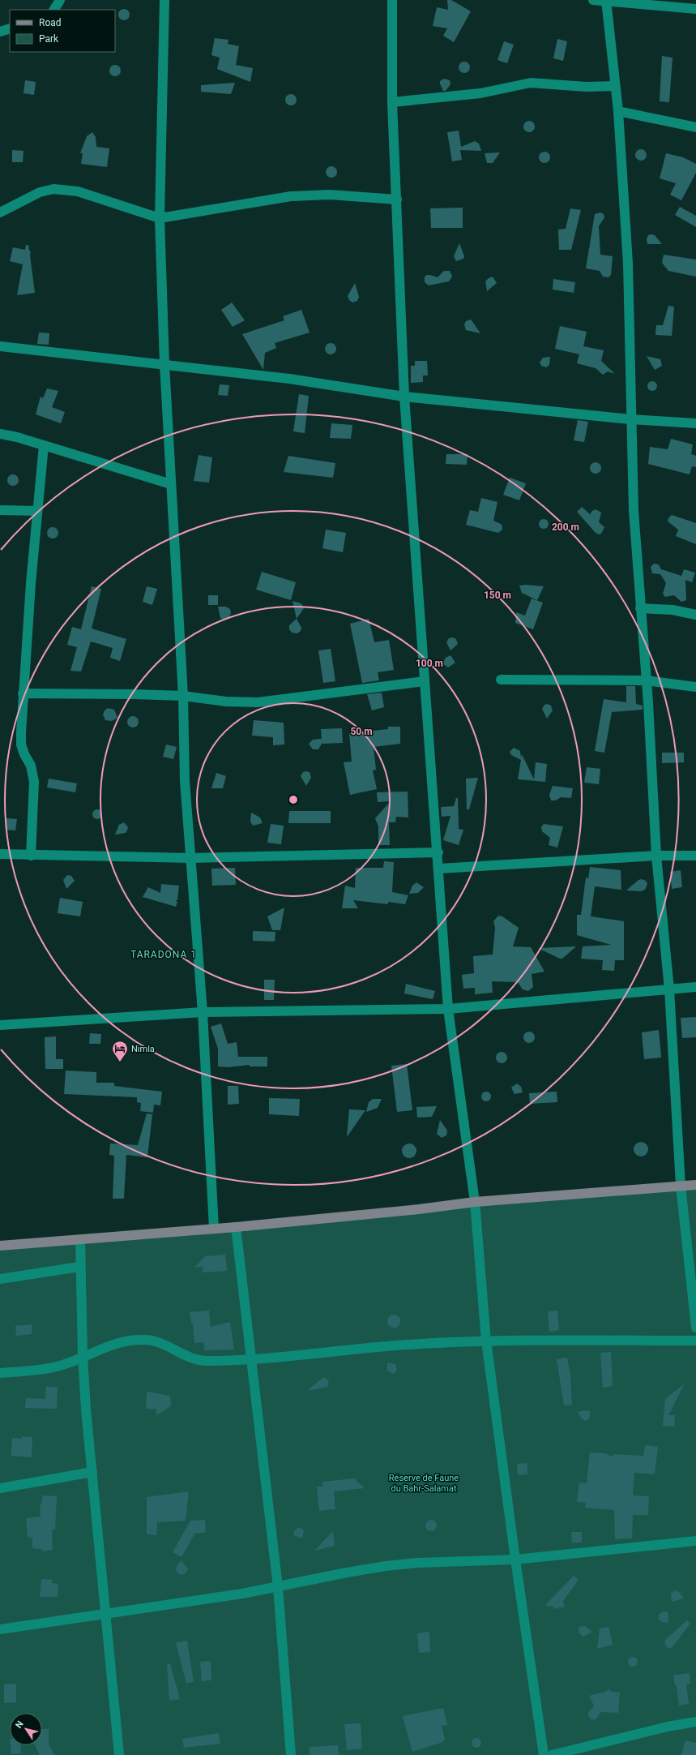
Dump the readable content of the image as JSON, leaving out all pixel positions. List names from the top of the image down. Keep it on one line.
{"districts":["TARADONA 1"],"parks":["Réserve de Faune du Bahr-Salamat"],"places":{"hotel":["Nimla"]},"legend":["Road","Park"],"north":"top left","rings":["200 m","150 m","100 m","50 m"]}
